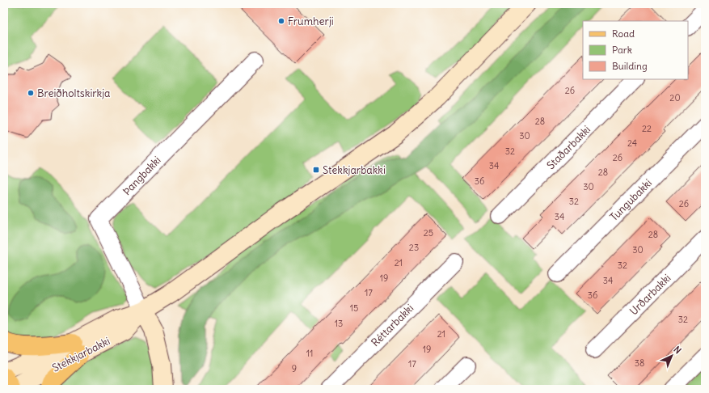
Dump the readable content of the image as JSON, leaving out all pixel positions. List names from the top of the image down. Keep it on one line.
{"streets":{"street":["Staðarbakki","Þangbakki","Tungubakki","Urðarbakki","Réttarbakki","Stekkjarbakki"]},"crossings":[["Þangbakki","Stekkjarbakki"]],"places":{"other":["Frumherji","Breiðholtskirkja"],"transit":["Stekkjarbakki"]},"house_numbers":["26","20","28","22","30","24","32","26","34","28","36","30","32","26","34","25","28","23","30","21","32","19","34","17","36","15","32","13","21","19","11","38","17","9"],"legend":["Road","Park","Building"],"north":"top right"}
